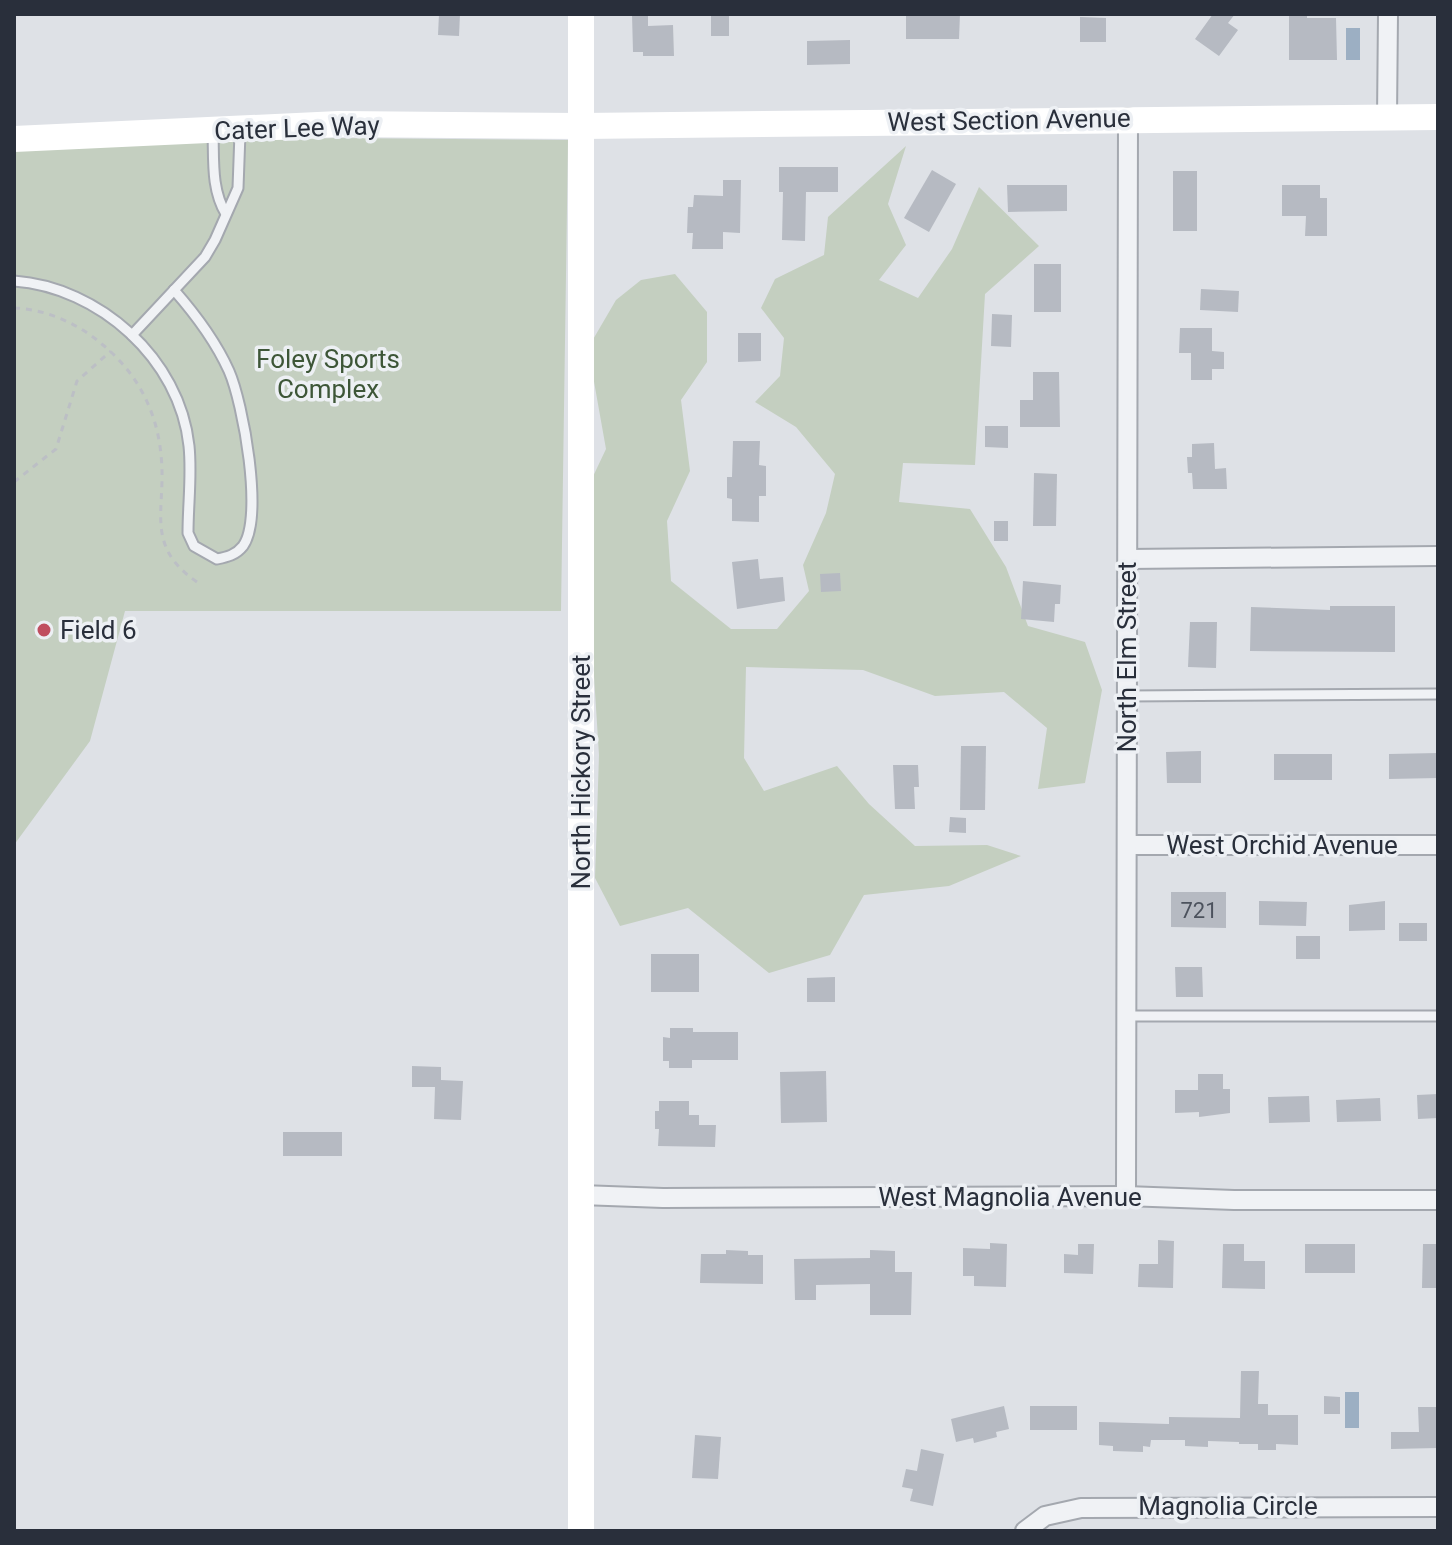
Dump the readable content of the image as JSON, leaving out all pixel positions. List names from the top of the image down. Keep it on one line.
{"streets":{"street":["West Section Avenue","Cater Lee Way","North Elm Street","North Hickory Street","West Orchid Avenue","West Magnolia Avenue","Magnolia Circle"]},"crossings":[["West Section Avenue","Cater Lee Way"],["West Section Avenue","North Elm Street"],["West Section Avenue","North Hickory Street"],["Cater Lee Way","North Hickory Street"],["North Elm Street","West Orchid Avenue"],["North Elm Street","West Magnolia Avenue"],["North Hickory Street","West Magnolia Avenue"]],"parks":["Foley Sports Complex"],"places":["Field 6"],"house_numbers":["721"]}
